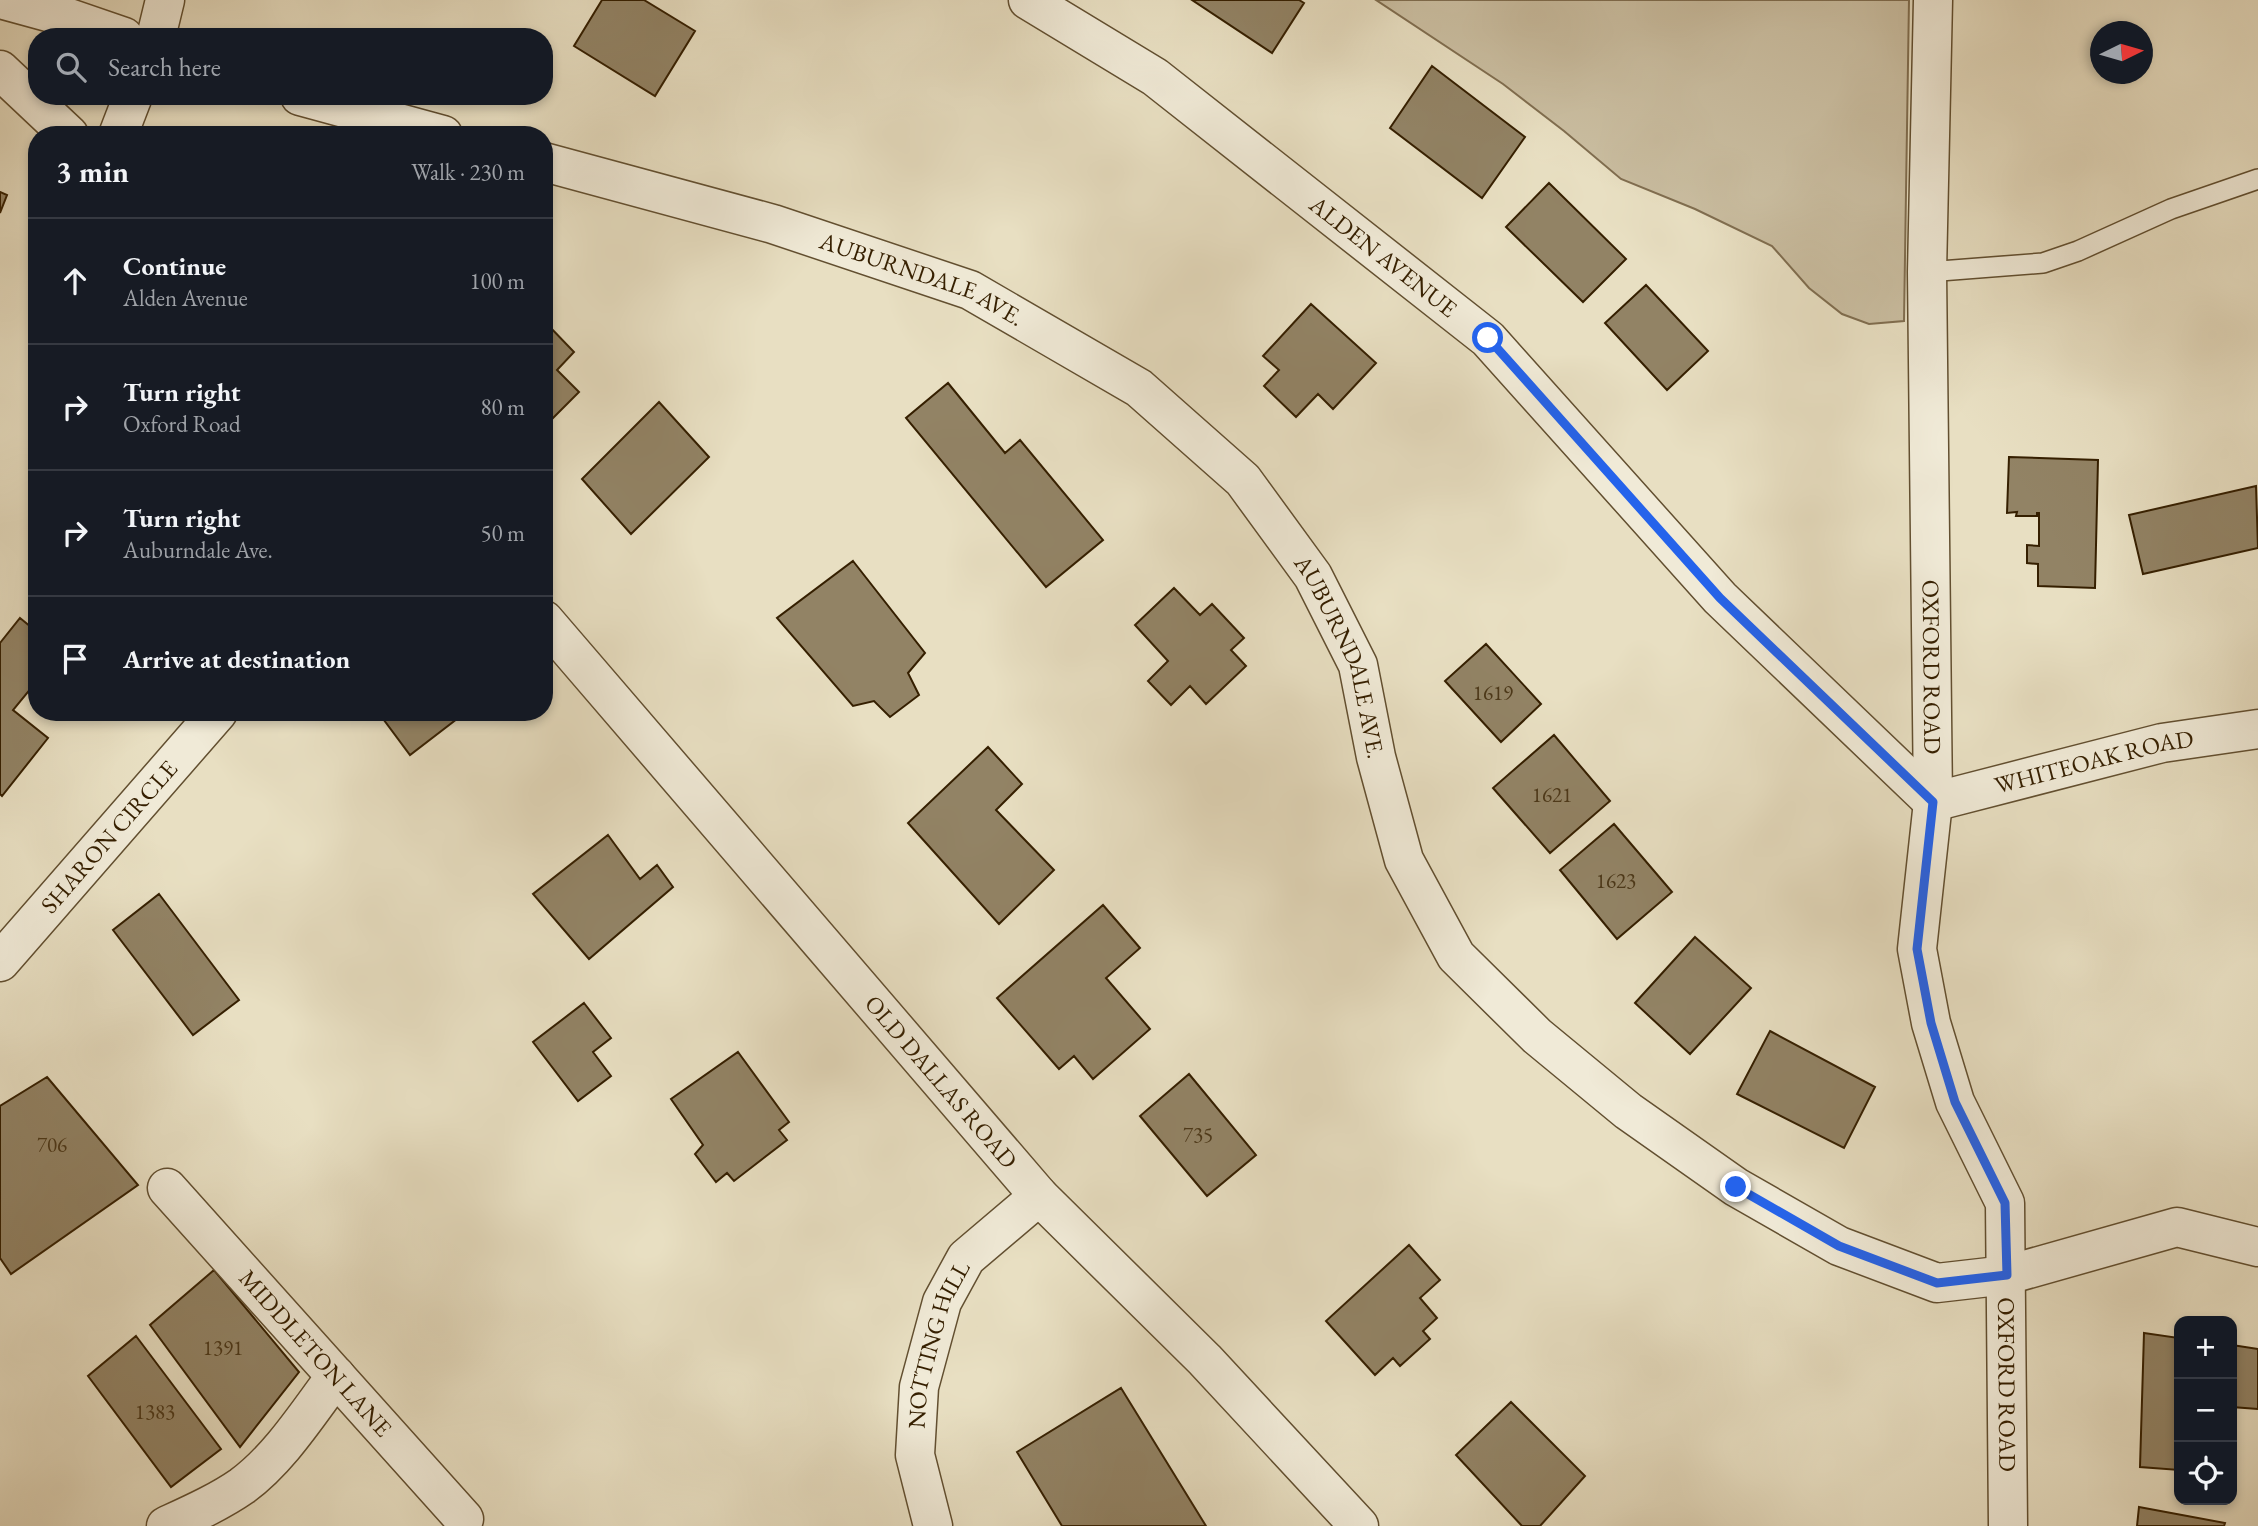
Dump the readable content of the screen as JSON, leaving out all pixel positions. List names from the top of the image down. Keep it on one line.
{"streets":{"street":["ALDEN AVENUE","AUBURNDALE AVE.","OXFORD ROAD","WHITEOAK ROAD","SHARON CIRCLE","OLD DALLAS ROAD","NOTTING HILL","MIDDLETON LANE"]},"crossings":[["ALDEN AVENUE","OXFORD ROAD"],["ALDEN AVENUE","WHITEOAK ROAD"],["AUBURNDALE AVE.","OXFORD ROAD"],["OXFORD ROAD","WHITEOAK ROAD"],["OLD DALLAS ROAD","NOTTING HILL"]],"house_numbers":["1619","1621","1623","735","706","1391","1383"],"north":"right","page":{"search":"Search here","heading":["3 min","Walk · 230 m"],"list":[["Continue","Alden Avenue","100 m"],["Turn right","Oxford Road","80 m"],["Turn right","Auburndale Ave.","50 m"],"Arrive at destination"],"map_buttons":["+","−"]}}
